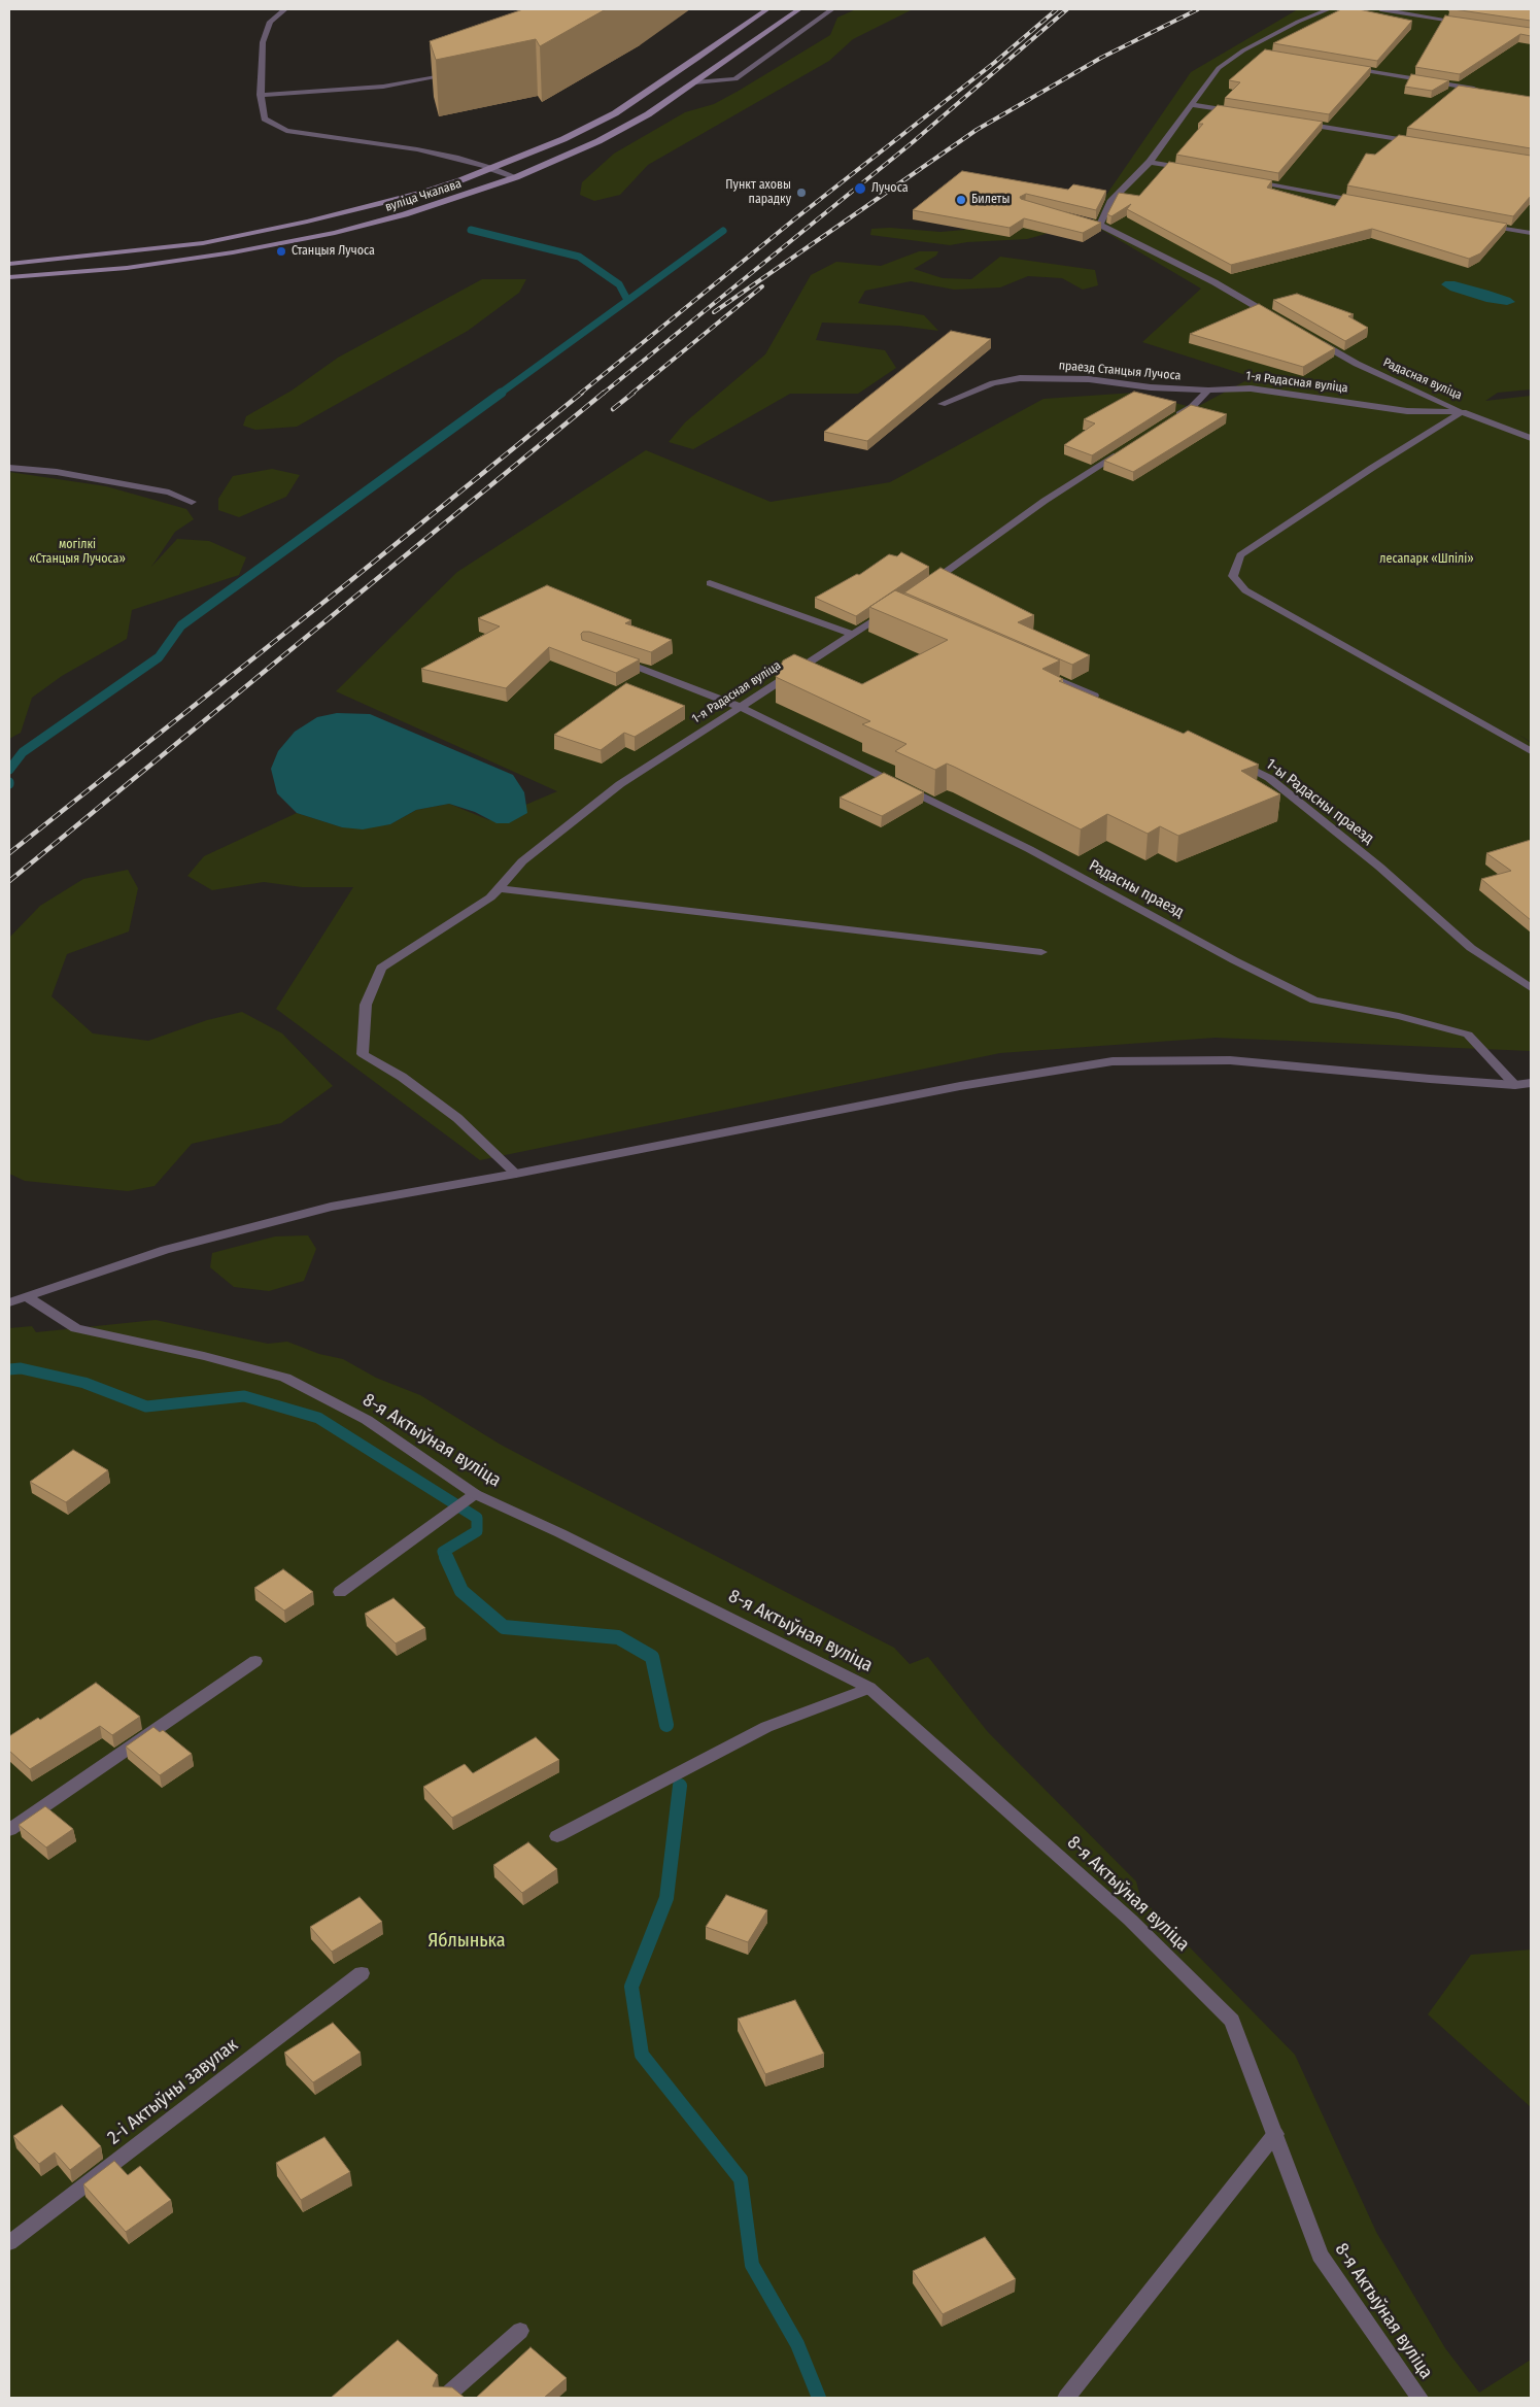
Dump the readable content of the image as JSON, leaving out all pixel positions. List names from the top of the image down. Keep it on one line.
{"streets":{"main road":["вуліца Чкалава"],"street":["праезд Станцыя Лучоса","Радасная вуліца","1-я Радасная вуліца","1-ы Радасны праезд","Радасны праезд","8-я Актыўная вуліца","2-і Актыўны завулак"]},"crossings":[["праезд Станцыя Лучоса","1-я Радасная вуліца"],["Радасная вуліца","1-я Радасная вуліца"],["1-я Радасная вуліца","Радасны праезд"]],"parks":["могілкі «Станцыя Лучоса»","лесапарк «Шпілі»","Яблынька"],"places":["Лучоса","Пункт аховы парадку","Билеты","Станцыя Лучоса"]}
